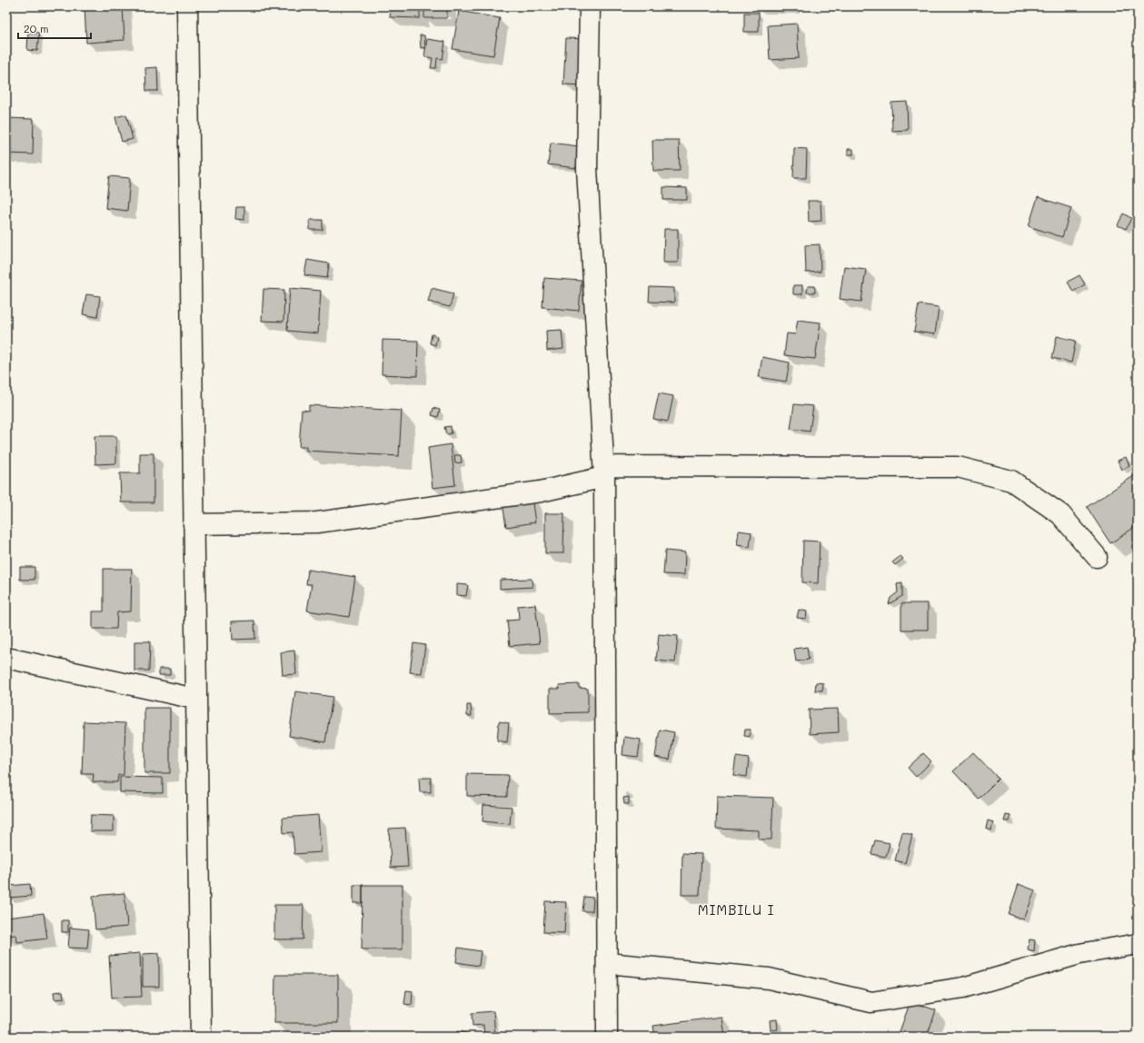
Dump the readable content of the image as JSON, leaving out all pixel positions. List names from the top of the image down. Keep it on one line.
{"districts":["MIMBILU I"],"scale_bar":"20 m"}
